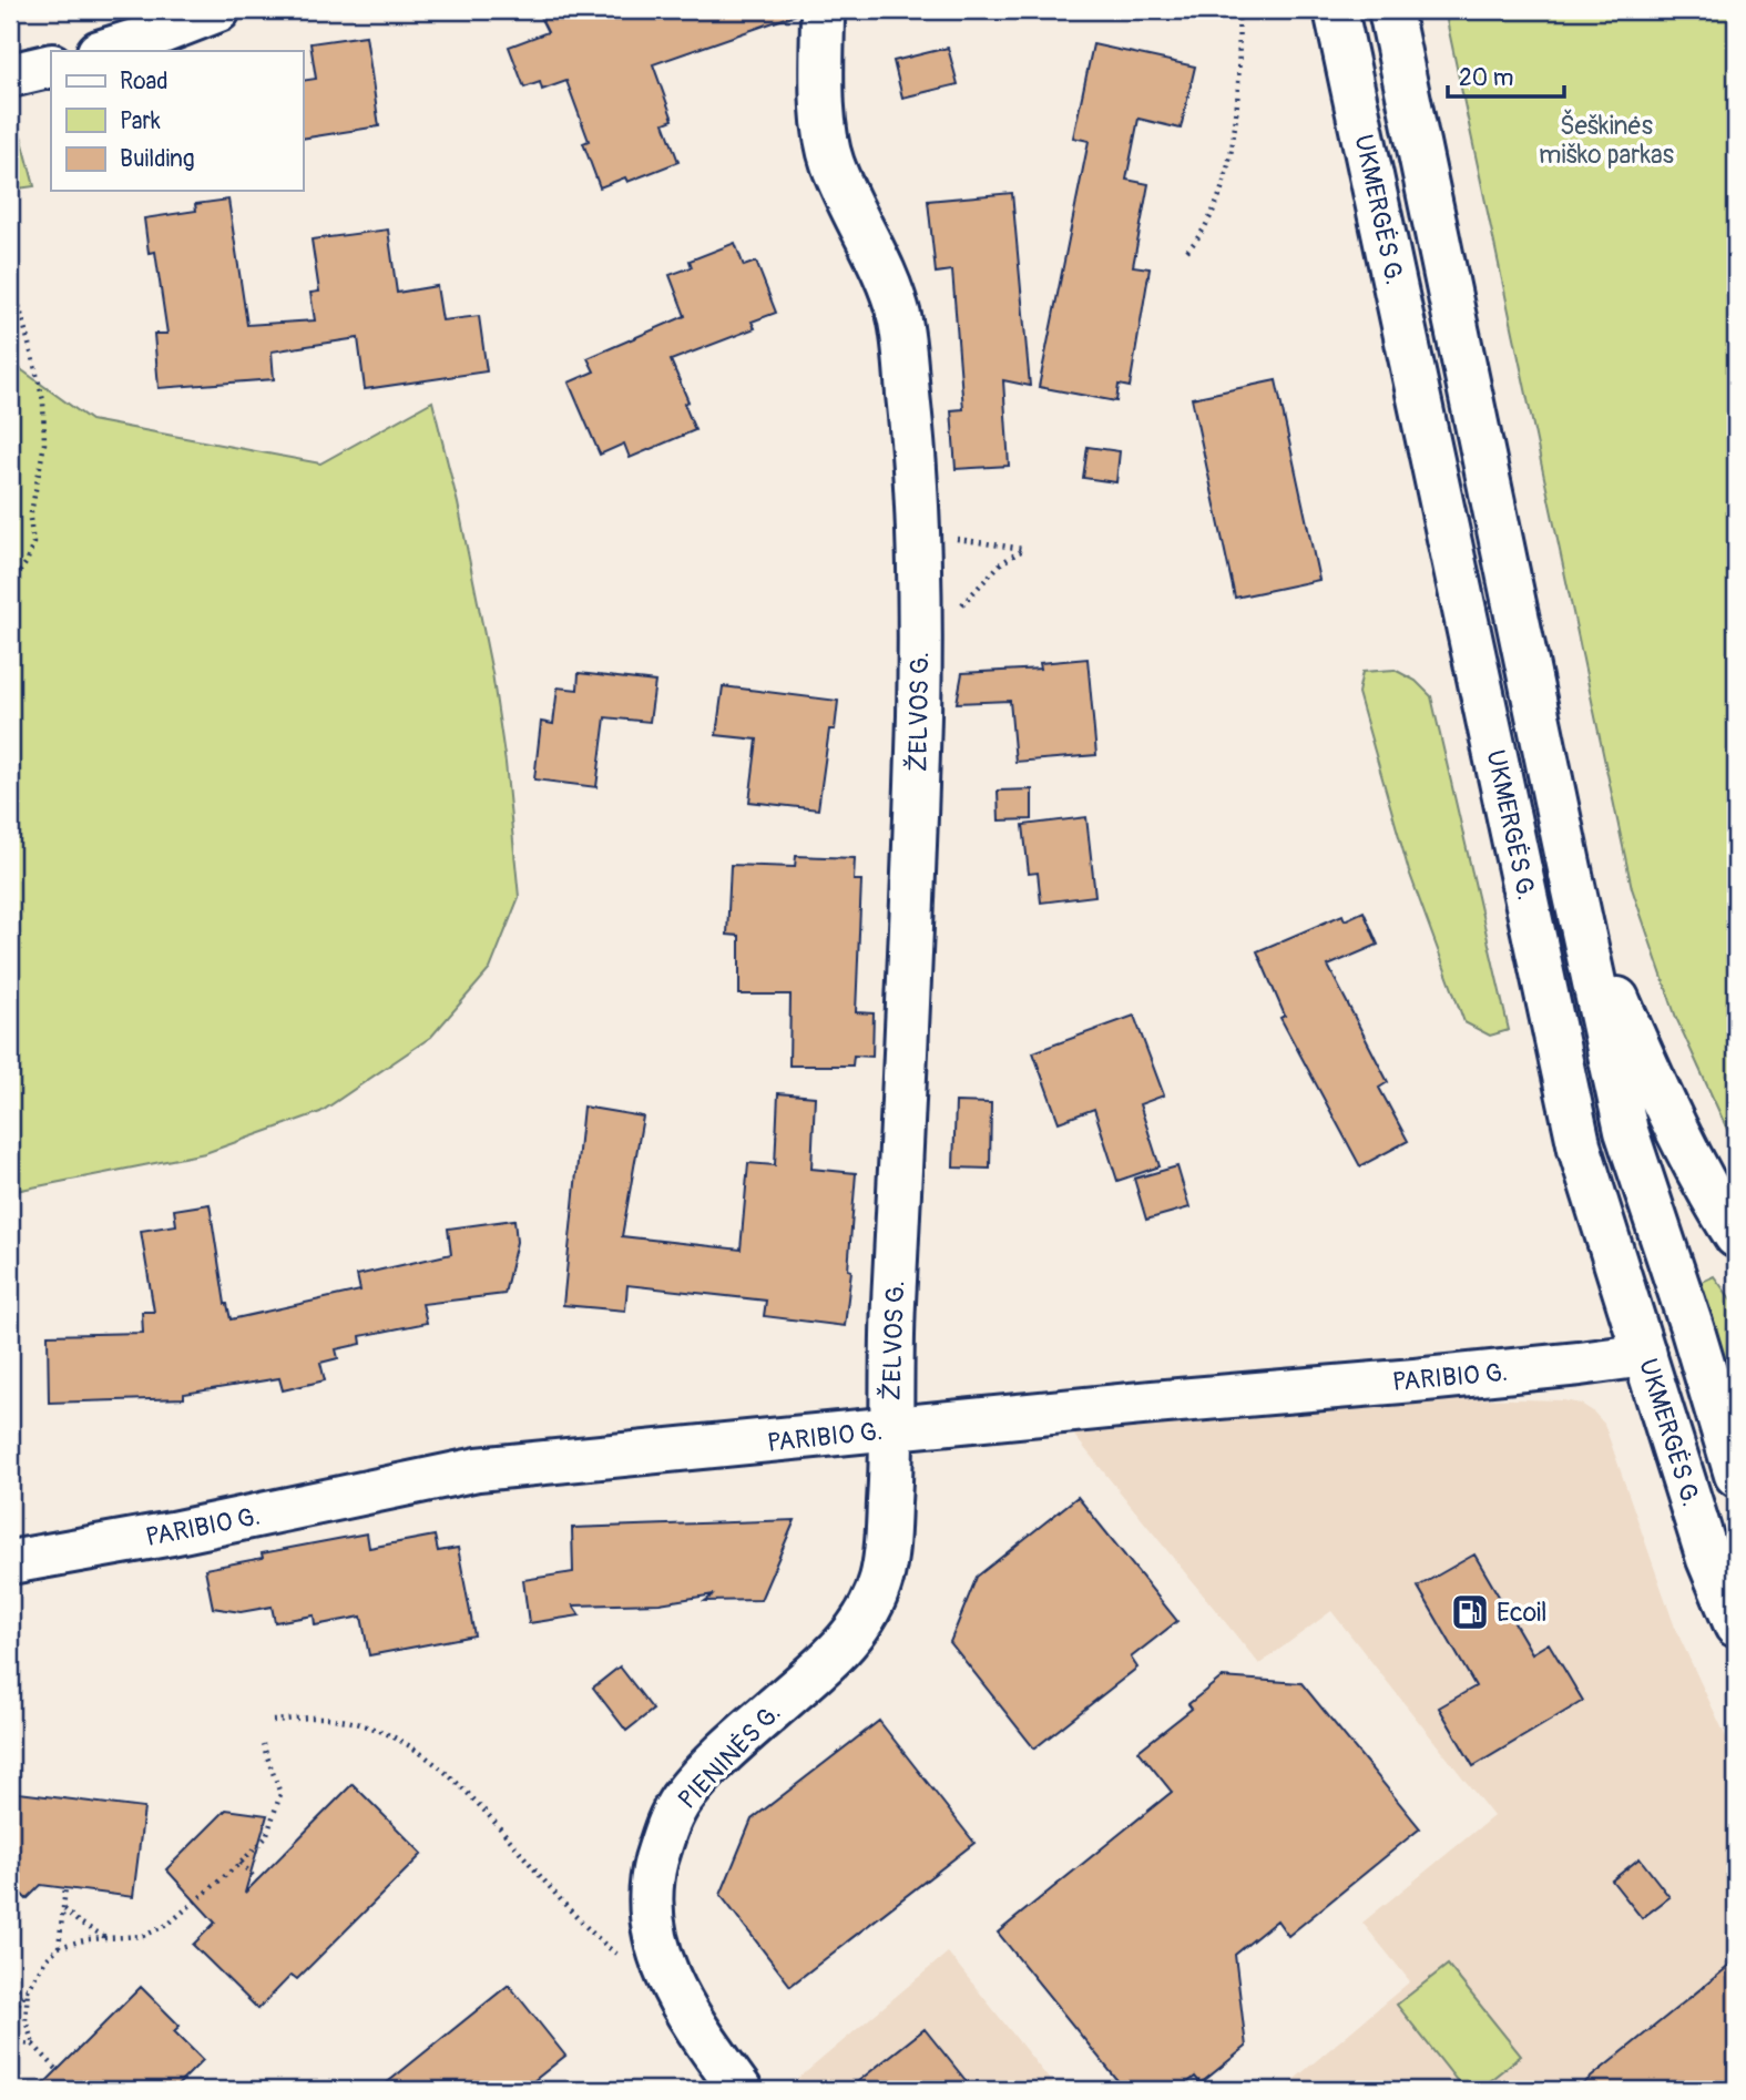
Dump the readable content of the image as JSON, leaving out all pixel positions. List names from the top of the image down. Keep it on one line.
{"streets":{"main road":["UKMERGĖS G.","ŽELVOS G.","PARIBIO G.","PIENINĖS G."]},"crossings":[["UKMERGĖS G.","PARIBIO G."],["ŽELVOS G.","PARIBIO G."],["ŽELVOS G.","PIENINĖS G."],["PARIBIO G.","PIENINĖS G."]],"parks":["Šeškinės miško parkas"],"places":{"fuel station":["Ecoil"]},"legend":["Road","Park","Building"],"scale_bar":"20 m"}
